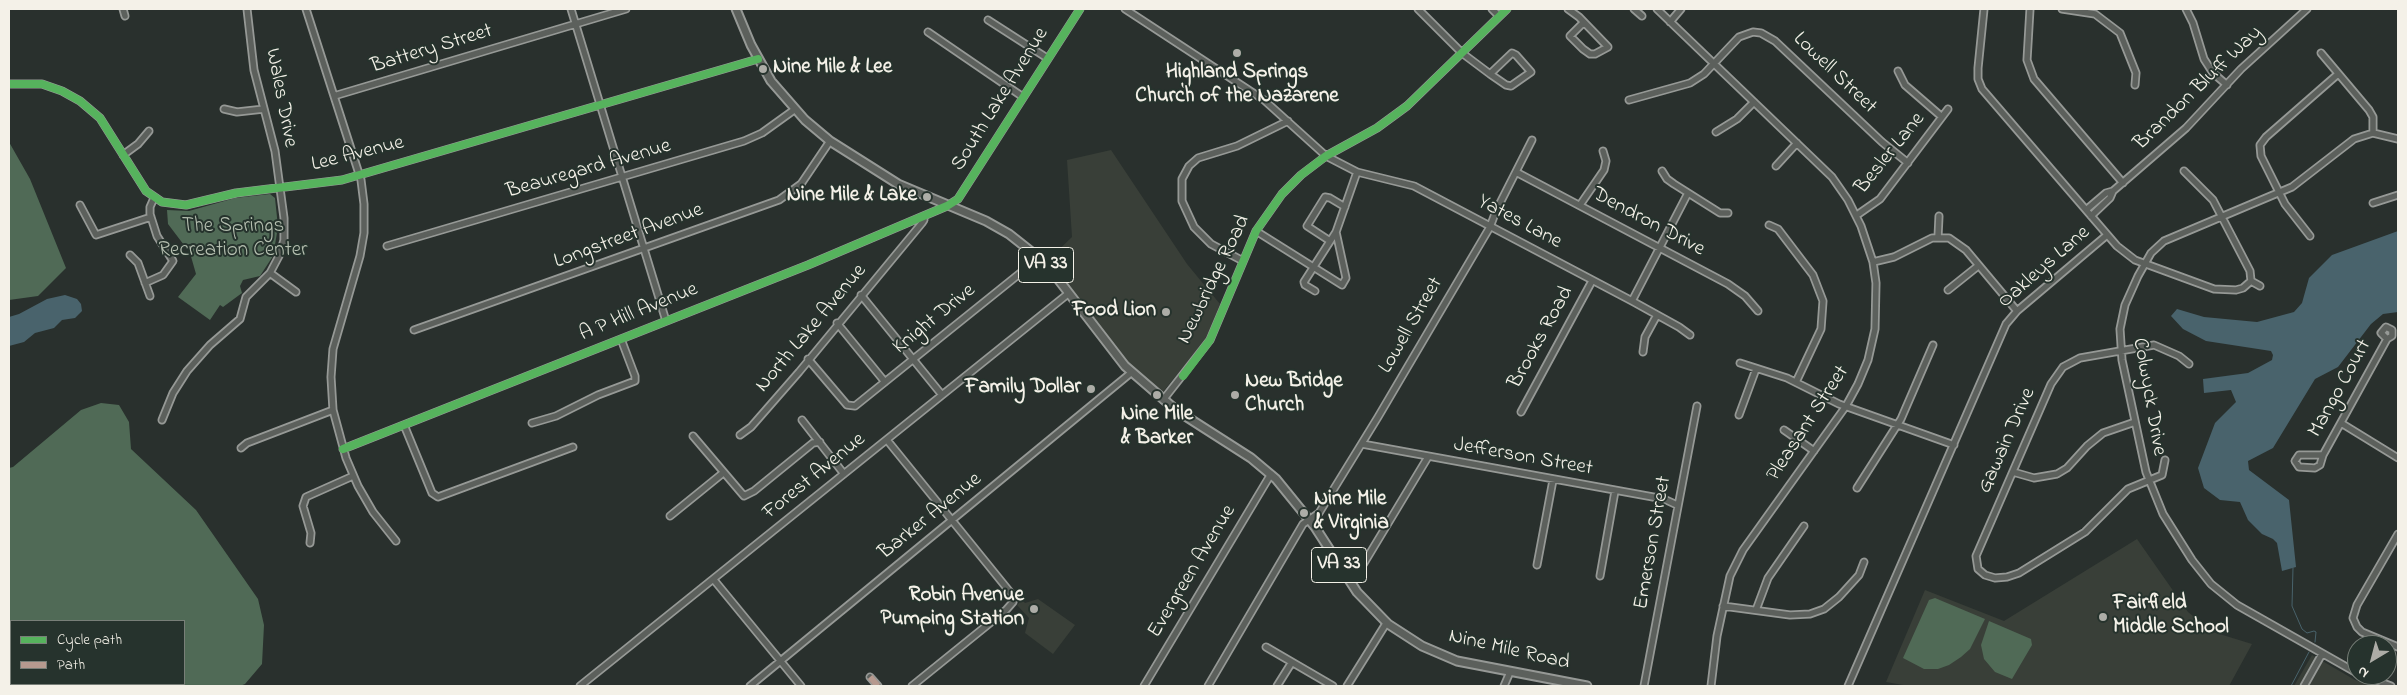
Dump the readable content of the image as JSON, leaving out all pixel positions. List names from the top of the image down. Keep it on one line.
{"streets":{"main road":["VA 33","Nine Mile Road"],"street":["Battery Street","Lowell Street","Brandon Bluff Way","Wales Drive","South Lake Avenue","Besler Lane","Lee Avenue","Beauregard Avenue","Yates Lane","Dendron Drive","Longstreet Avenue","Oakleys Lane","Newbridge Road","A P Hill Avenue","Knight Drive","North Lake Avenue","Brooks Road","Mango Court","Colwyck Drive","Pleasant Street","Gawain Drive","Jefferson Street","Forest Avenue","Barker Avenue","Emerson Street","Evergreen Avenue"]},"crossings":[["Lowell Street","Besler Lane"],["Lowell Street","Yates Lane"],["Lowell Street","Dendron Drive"],["Lowell Street","Pleasant Street"],["Lowell Street","Jefferson Street"],["Lowell Street","Nine Mile Road"],["Brandon Bluff Way","Oakleys Lane"],["Wales Drive","Lee Avenue"],["South Lake Avenue","VA 33"],["South Lake Avenue","A P Hill Avenue"],["South Lake Avenue","Nine Mile Road"],["Besler Lane","Pleasant Street"],["Lee Avenue","VA 33"],["Beauregard Avenue","VA 33"],["Yates Lane","Newbridge Road"],["Yates Lane","Brooks Road"],["Longstreet Avenue","VA 33"],["VA 33","A P Hill Avenue"],["VA 33","Nine Mile Road"],["Newbridge Road","Nine Mile Road"],["A P Hill Avenue","North Lake Avenue"],["A P Hill Avenue","Nine Mile Road"],["Knight Drive","North Lake Avenue"],["Knight Drive","Nine Mile Road"],["Colwyck Drive","Gawain Drive"],["Jefferson Street","Emerson Street"],["Forest Avenue","Nine Mile Road"],["Barker Avenue","Nine Mile Road"],["Evergreen Avenue","Nine Mile Road"]],"parks":["The Springs Recreation Center"],"places":["Highland Springs Church of the Nazarene","Nine Mile & Lee","Nine Mile & Lake","Food Lion","Family Dollar","Nine Mile & Barker","New Bridge Church","Nine Mile & Virginia","Robin Avenue Pumping Station","Fairfield Middle School"],"legend":["Cycle path","Path"],"north":"bottom left"}
